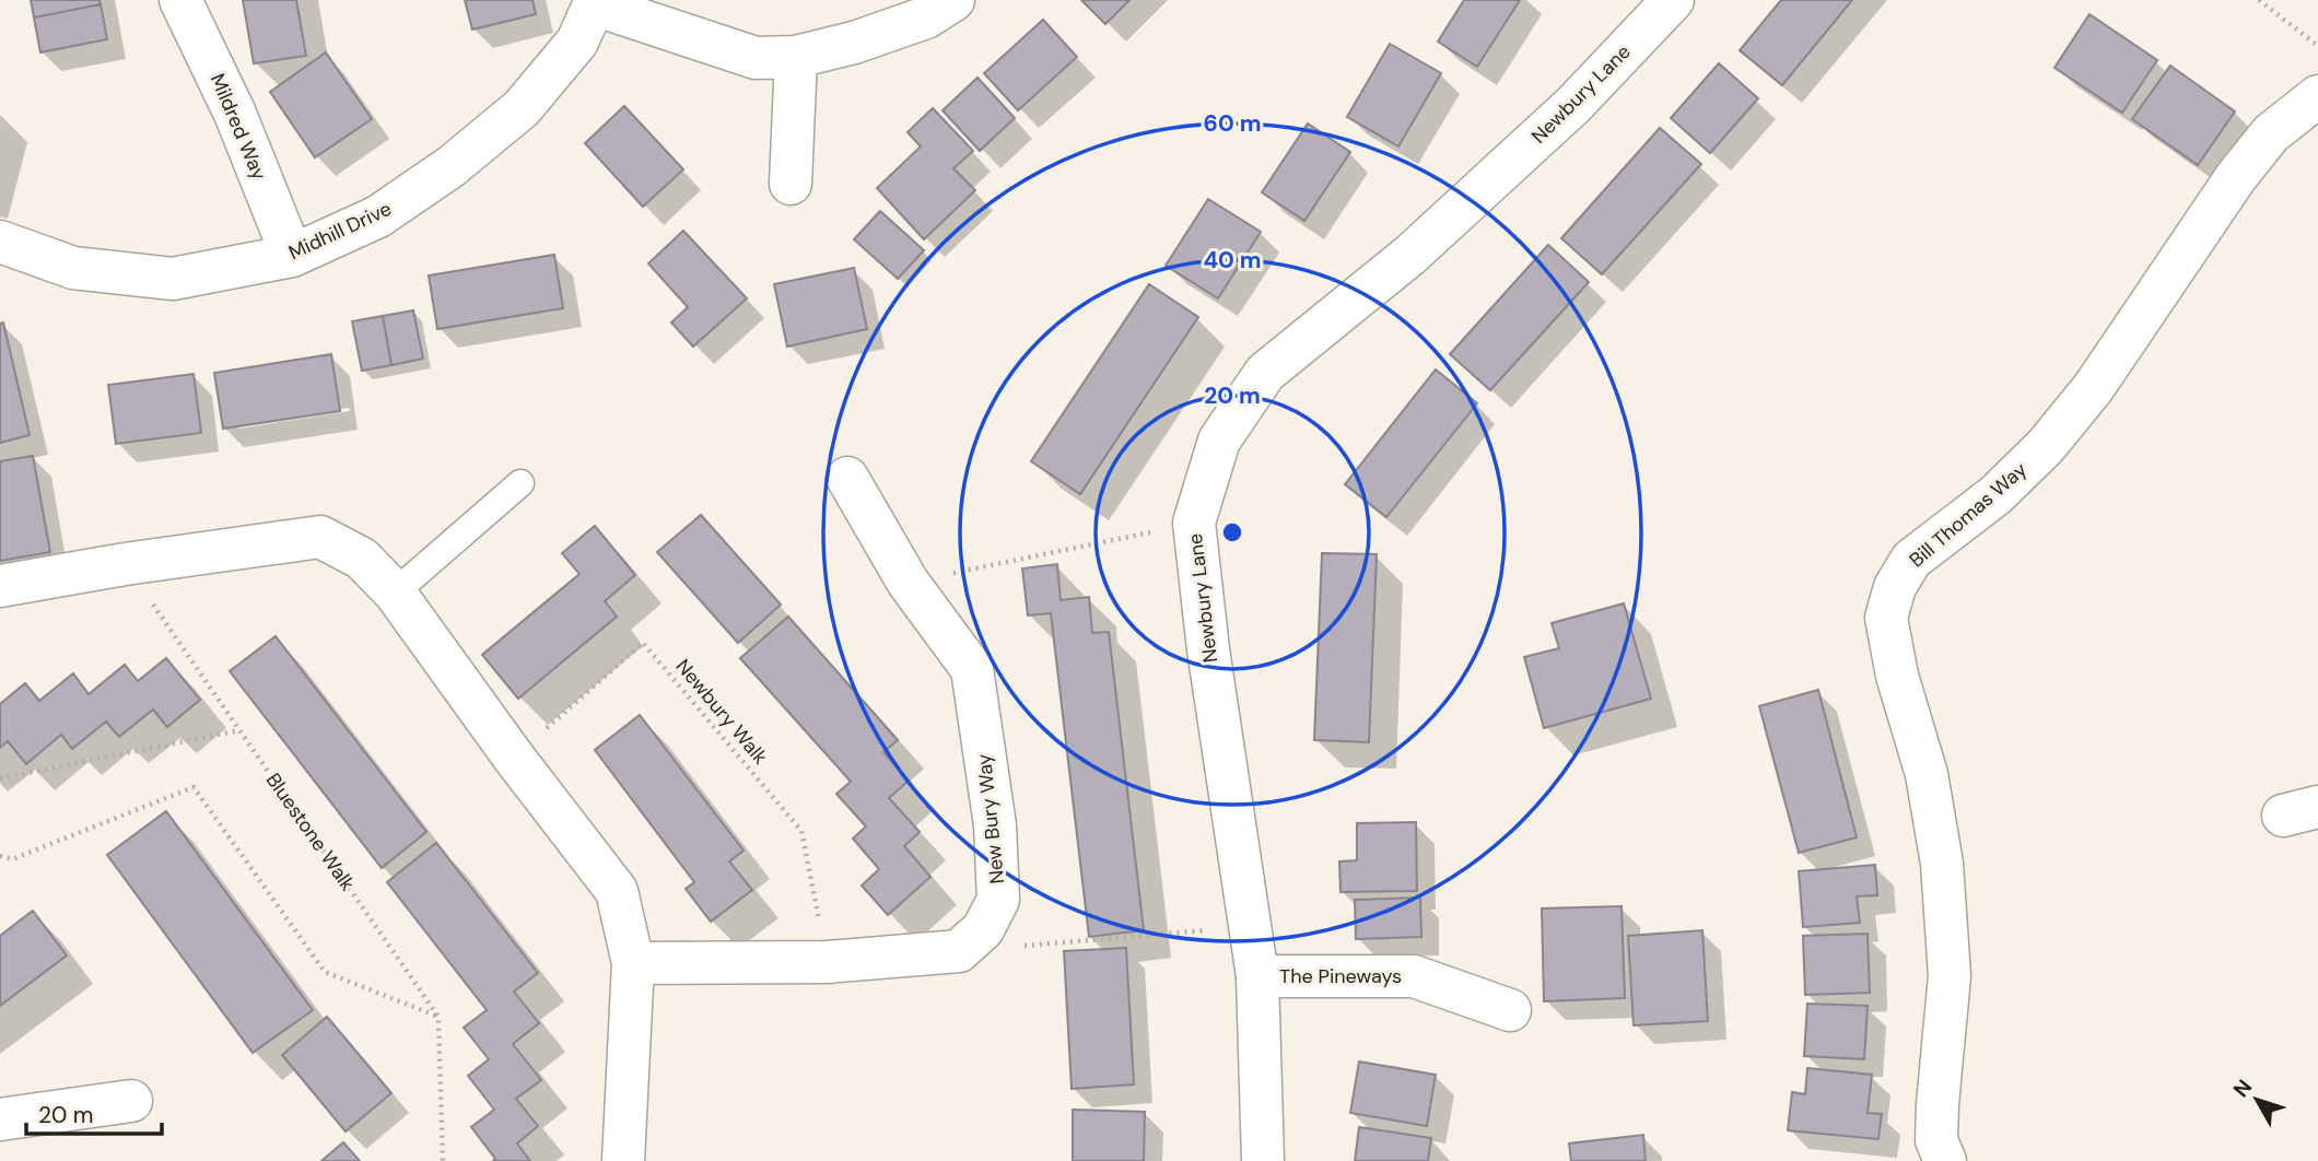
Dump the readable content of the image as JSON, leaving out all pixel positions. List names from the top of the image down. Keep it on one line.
{"streets":{"street":["Newbury Lane","Mildred Way","Midhill Drive","Bill Thomas Way","New Bury Way","The Pineways"],"path":["Newbury Walk","Bluestone Walk"]},"crossings":[["Newbury Lane","The Pineways"],["Mildred Way","Midhill Drive"]],"scale_bar":"20 m","north":"top left","rings":["60 m","40 m","20 m"]}
